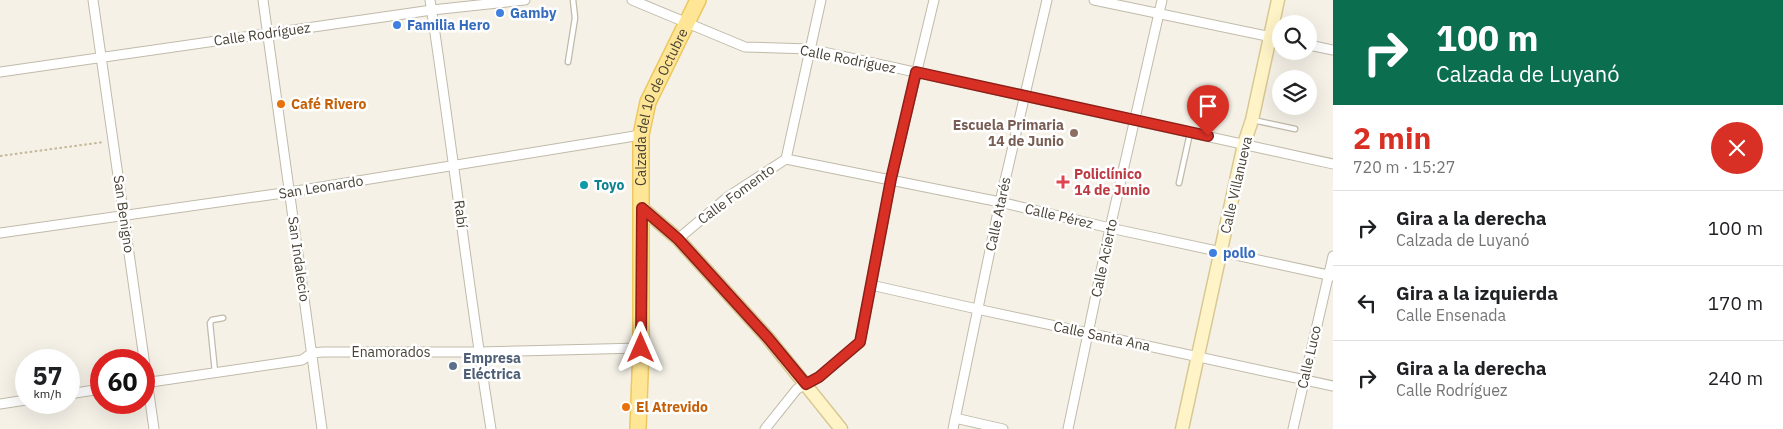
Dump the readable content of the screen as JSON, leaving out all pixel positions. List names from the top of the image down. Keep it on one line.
{"streets":{"main road":["Calzada del 10 de Octubre"],"street":["Calle Rodríguez","Calle Villanueva","San Leonardo","Calle Fomento","San Benigno","Rabí","Calle Atarés","Calle Pérez","Calle Acierto","San Indalecio","Calle Santa Ana","Enamorados","Calle Luco"]},"crossings":[["Calle Rodríguez","Calzada del 10 de Octubre"],["Calle Rodríguez","Calle Villanueva"],["Calle Rodríguez","Calle Fomento"],["Calle Rodríguez","San Benigno"],["Calle Rodríguez","Rabí"],["Calle Rodríguez","Calle Atarés"],["Calle Rodríguez","Calle Acierto"],["Calle Rodríguez","San Indalecio"],["Calzada del 10 de Octubre","San Leonardo"],["Calzada del 10 de Octubre","Enamorados"],["Calle Villanueva","Calle Pérez"],["Calle Villanueva","Calle Santa Ana"],["San Leonardo","San Benigno"],["San Leonardo","Rabí"],["San Leonardo","San Indalecio"],["Calle Fomento","Calle Pérez"],["Rabí","Enamorados"],["Calle Atarés","Calle Pérez"],["Calle Atarés","Calle Santa Ana"],["Calle Pérez","Calle Acierto"],["Calle Pérez","Calle Luco"],["Calle Acierto","Calle Santa Ana"],["San Indalecio","Enamorados"],["Calle Santa Ana","Calle Luco"]],"places":{"other":["Gamby","Familia Hero","Café Rivero","Escuela Primaria 14 de Junio","Toyo","pollo","Empresa Eléctrica","El Atrevido"],"health":["Policlínico 14 de Junio"]},"page":{"turn":["100 m","Calzada de Luyanó"],"heading":["2 min","720 m · 15:27"],"list":[{"name":"Gira a la derecha","note":"Calzada de Luyanó","value":"100 m"},{"name":"Gira a la izquierda","note":"Calle Ensenada","value":"170 m"},{"name":"Gira a la derecha","note":"Calle Rodríguez","value":"240 m"}],"speed":"57 km/h","limit":"60"}}
